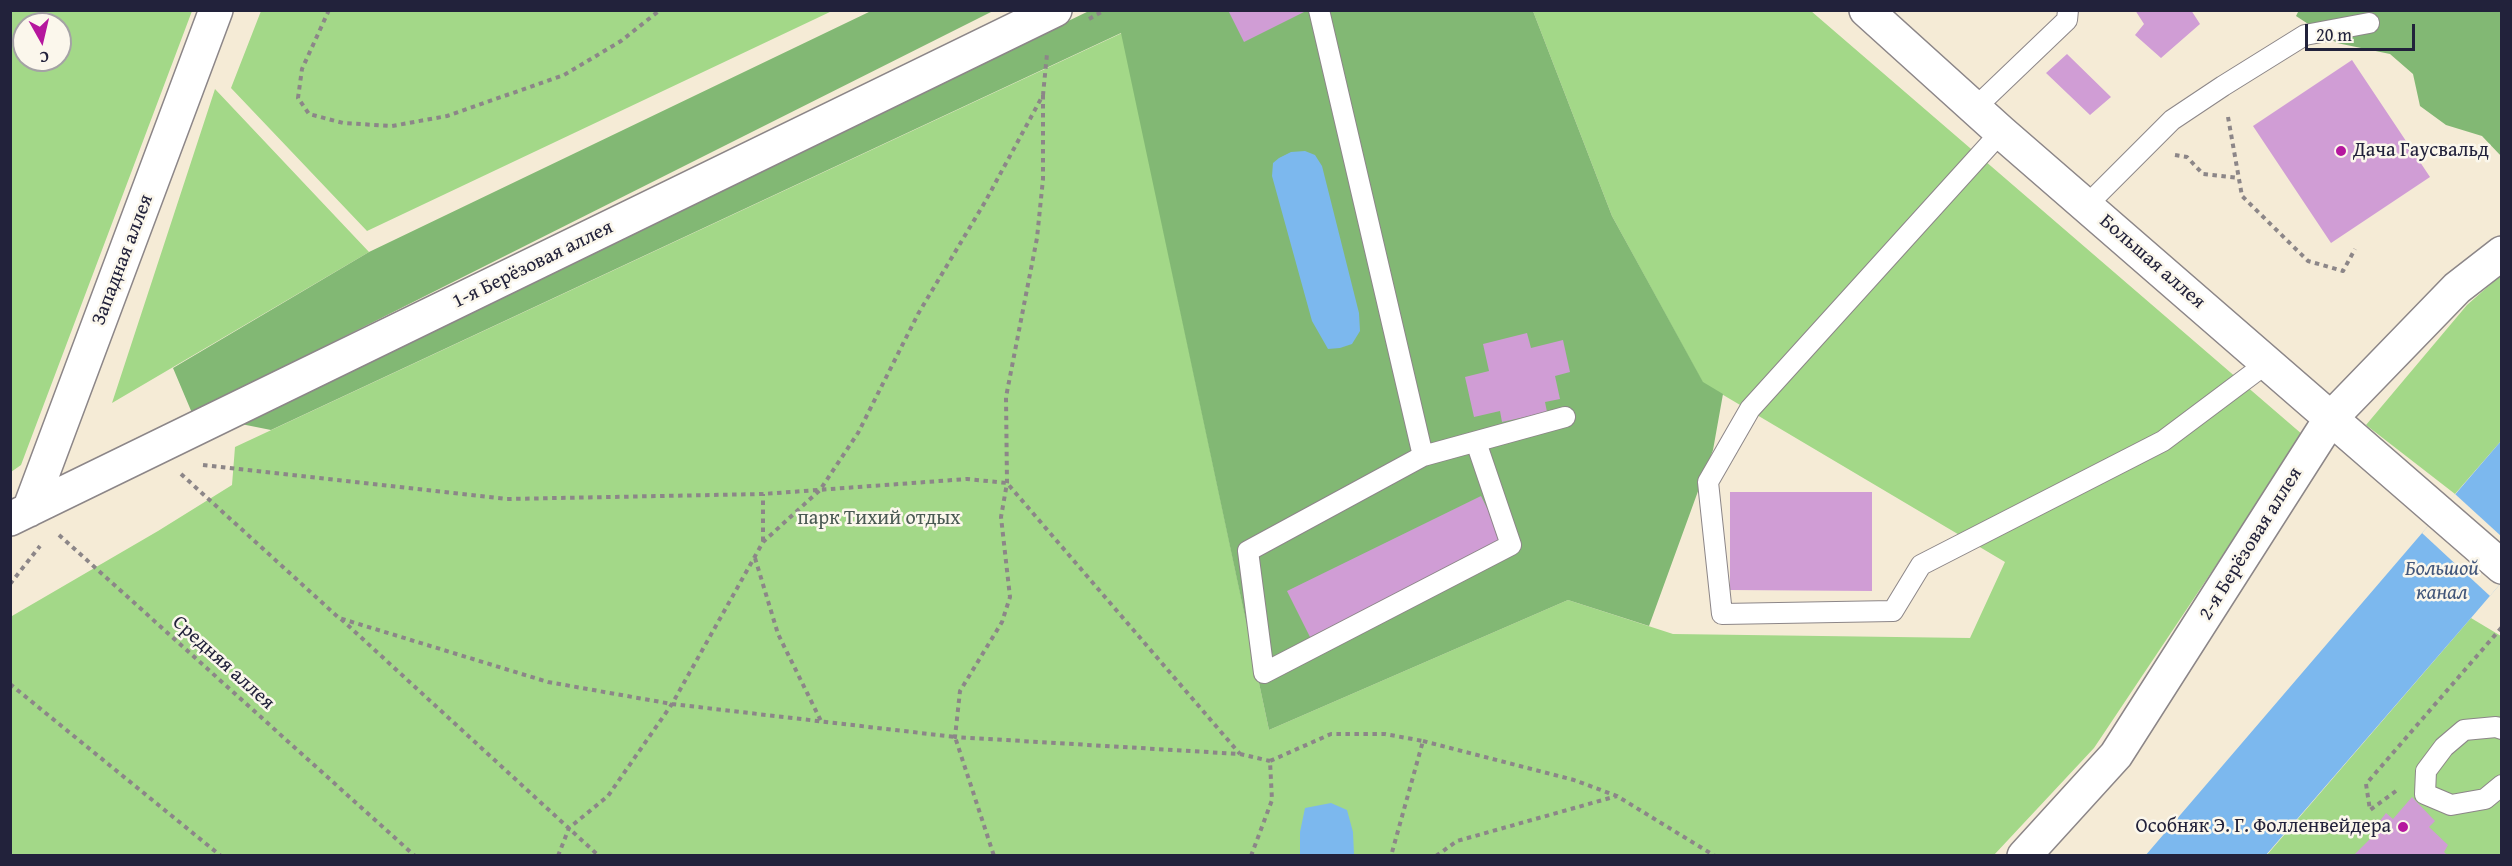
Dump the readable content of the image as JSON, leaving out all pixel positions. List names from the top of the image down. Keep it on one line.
{"streets":{"street":["Западная аллея","Большая аллея","1-я Берёзовая аллея","2-я Берёзовая аллея"],"path":["Средняя аллея"]},"crossings":[["Западная аллея","1-я Берёзовая аллея"],["Западная аллея","Средняя аллея"],["Большая аллея","2-я Берёзовая аллея"],["1-я Берёзовая аллея","Средняя аллея"]],"water":["Большой канал"],"parks":["парк Тихий отдых"],"places":["Дача Гаусвальд","Особняк Э. Г. Фолленвейдера"],"scale_bar":"20 m","north":"bottom"}
